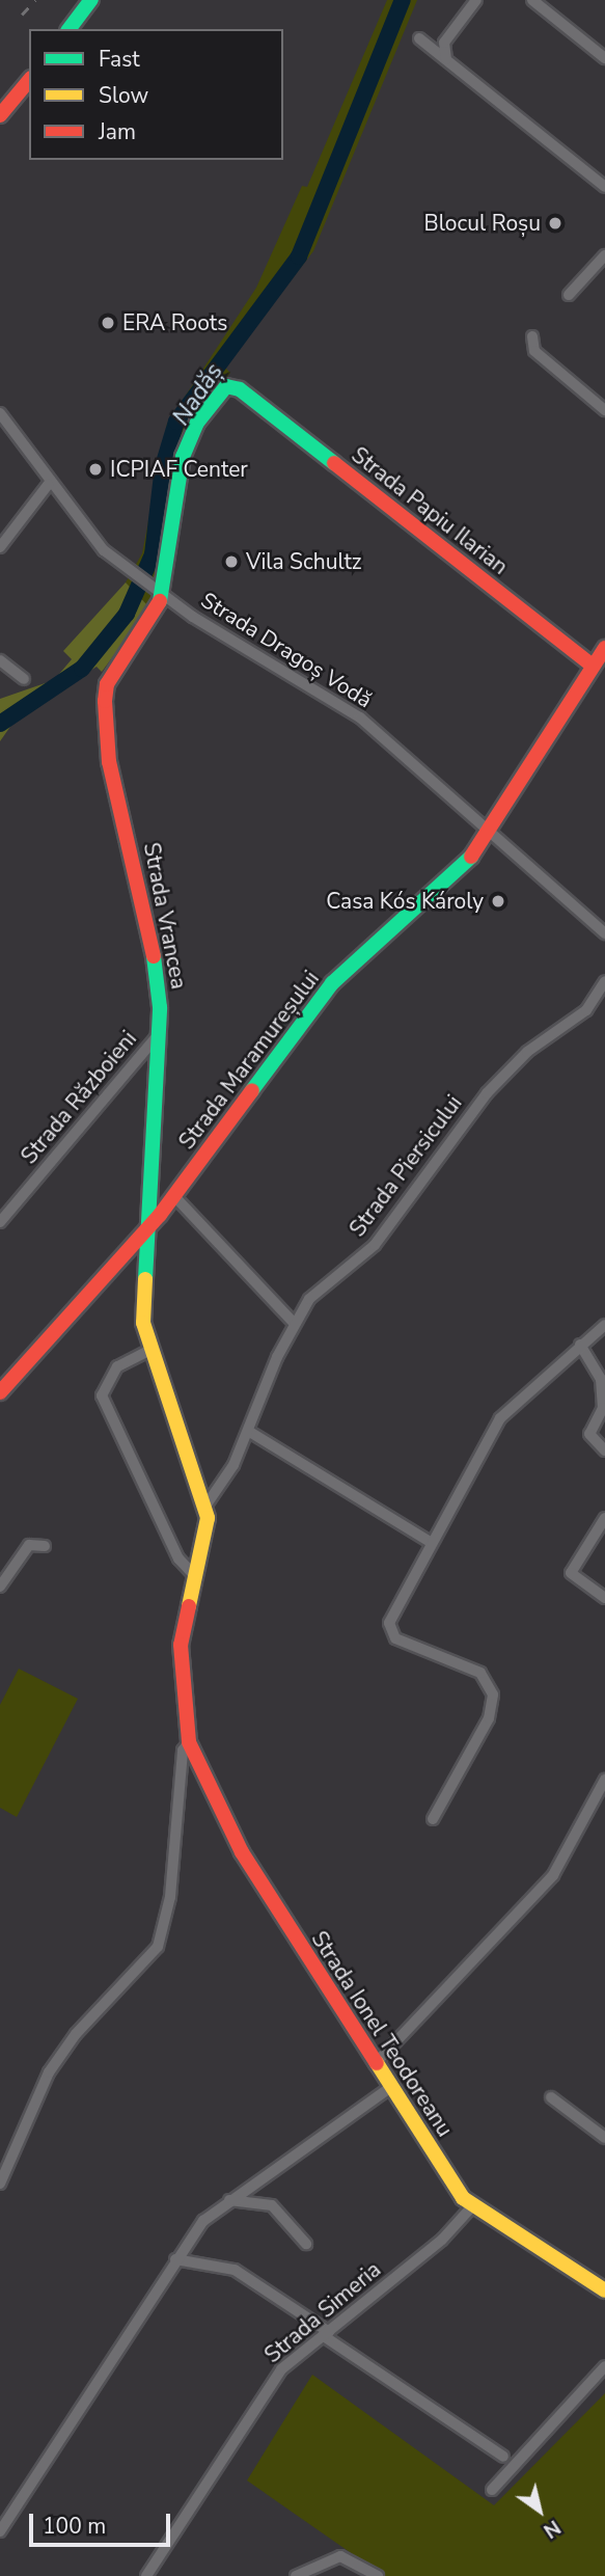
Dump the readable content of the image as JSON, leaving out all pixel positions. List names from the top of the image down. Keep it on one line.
{"streets":{"street":["Strada Papiu Ilarian","Strada Dragoș Vodă","Strada Vrancea","Strada Maramureșului","Strada Războieni","Strada Piersicului","Strada Ionel Teodoreanu","Strada Simeria"]},"crossings":[["Strada Papiu Ilarian","Strada Vrancea"],["Strada Papiu Ilarian","Strada Maramureșului"],["Strada Dragoș Vodă","Strada Vrancea"],["Strada Dragoș Vodă","Strada Maramureșului"],["Strada Vrancea","Strada Maramureșului"],["Strada Vrancea","Strada Războieni"],["Strada Ionel Teodoreanu","Strada Simeria"]],"water":["Nadăș"],"places":["Blocul Roșu","ERA Roots","ICPIAF Center","Vila Schultz","Casa Kós Károly"],"legend":["Fast","Slow","Jam"],"scale_bar":"100 m","north":"bottom right"}
